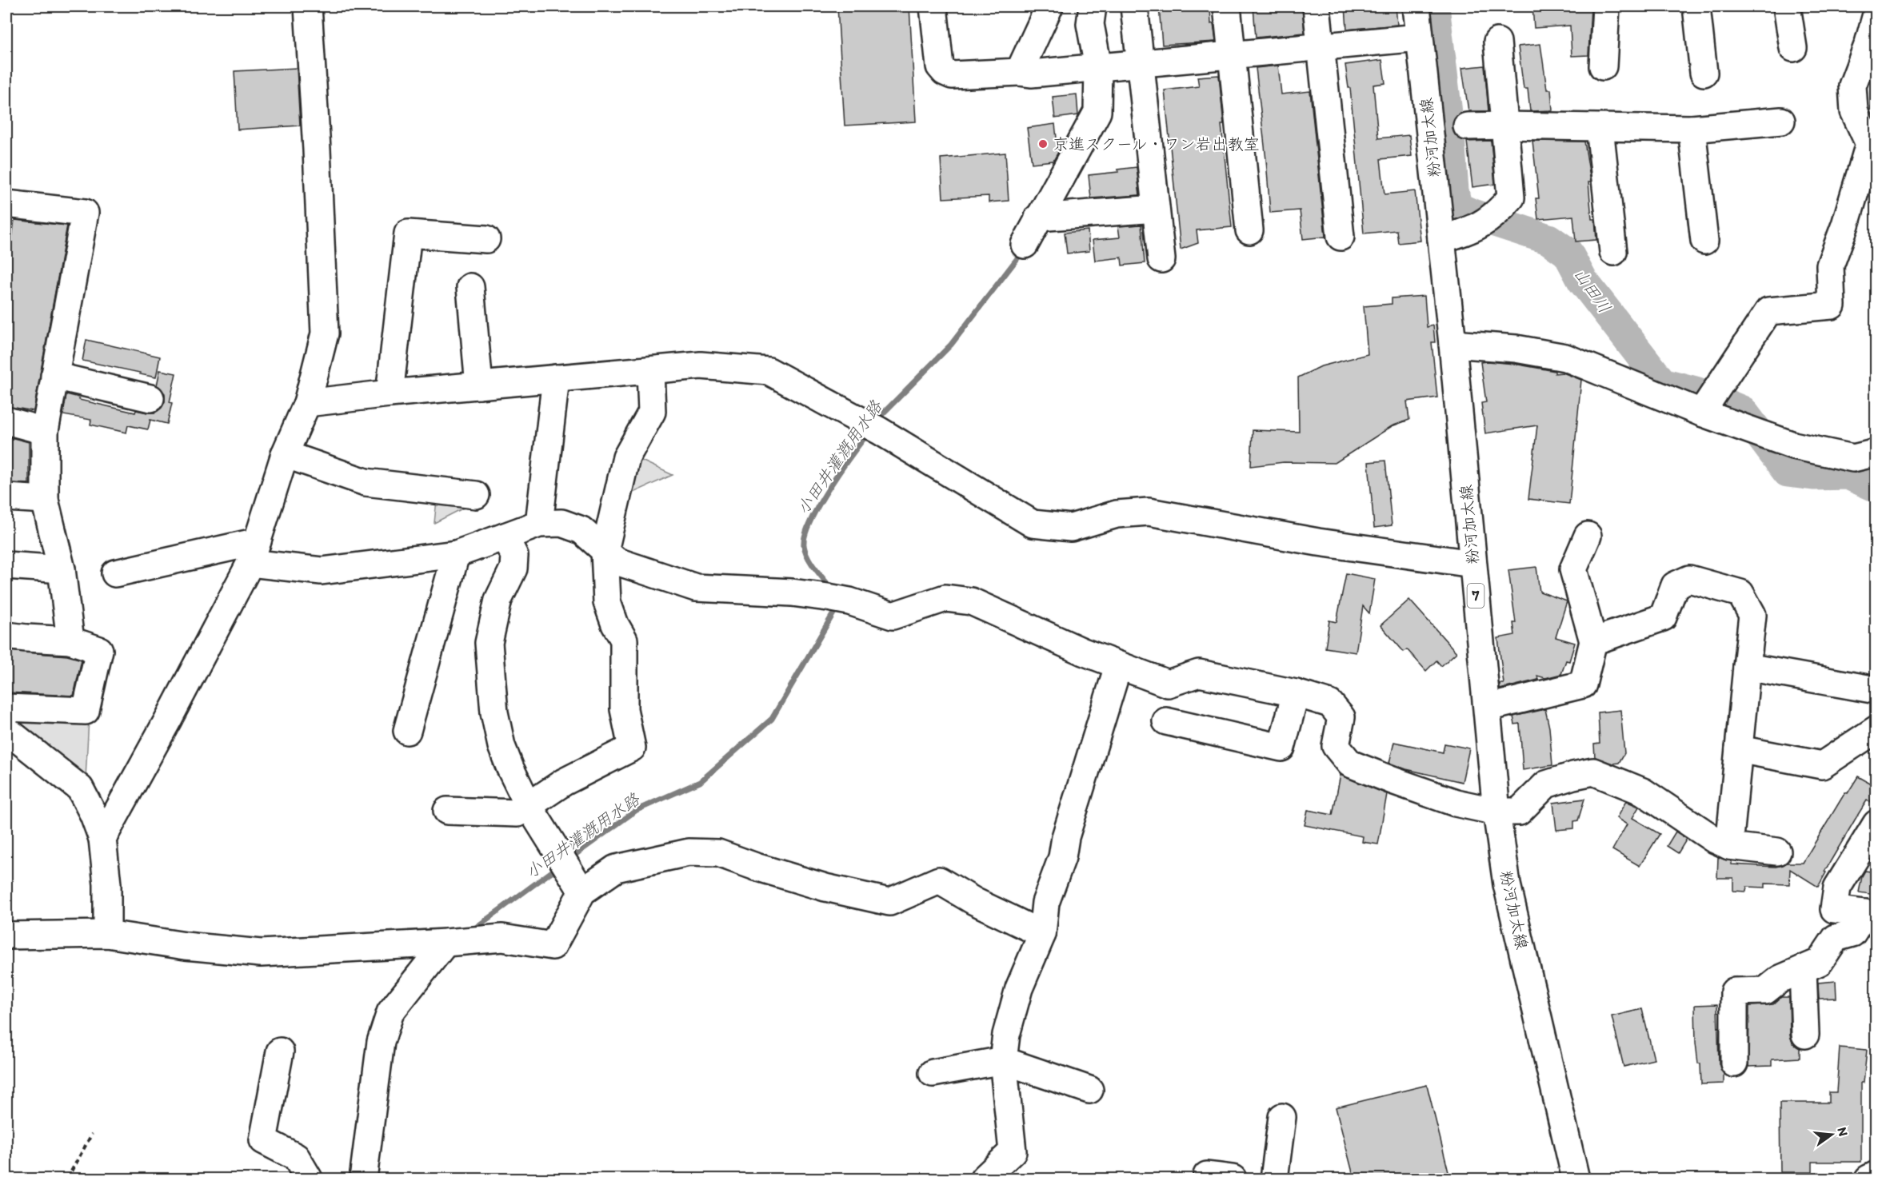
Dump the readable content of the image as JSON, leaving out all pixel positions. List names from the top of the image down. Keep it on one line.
{"streets":{"street":["粉河加太線","7"]},"water":["山田川","小田井灌漑用水路"],"places":["京進スクール・ワン岩出教室"],"north":"right"}
